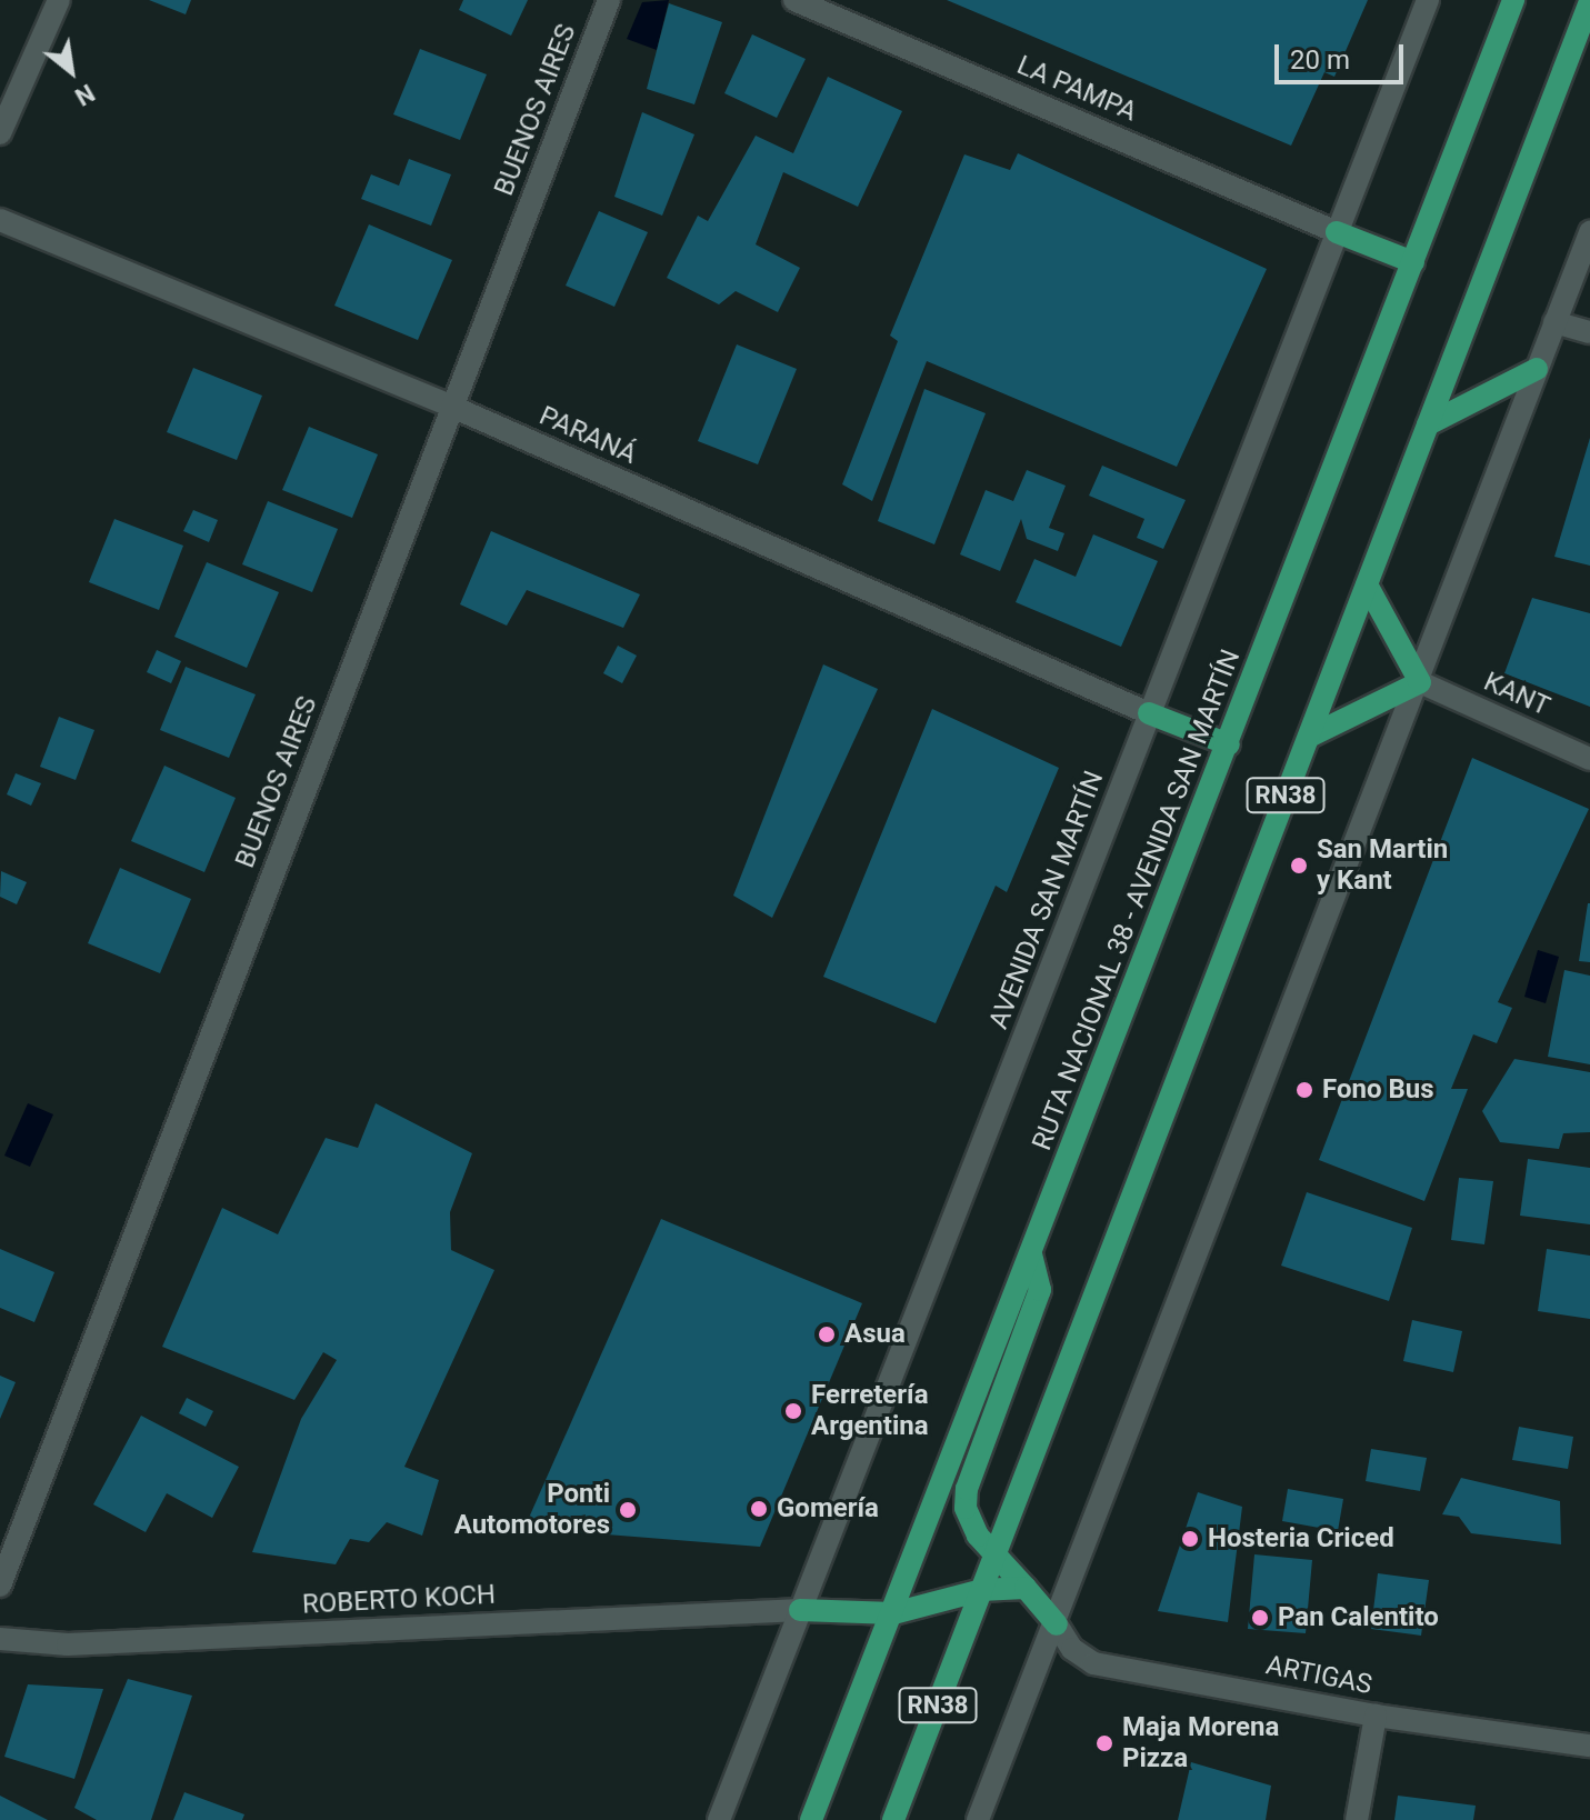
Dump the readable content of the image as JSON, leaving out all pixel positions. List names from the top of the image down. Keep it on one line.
{"streets":{"main road":["RN38","RUTA NACIONAL 38 - AVENIDA SAN MARTÍN"],"street":["LA PAMPA","BUENOS AIRES","PARANÁ","KANT","AVENIDA SAN MARTÍN","ROBERTO KOCH","ARTIGAS"]},"crossings":[["LA PAMPA","AVENIDA SAN MARTÍN"],["BUENOS AIRES","PARANÁ"],["PARANÁ","AVENIDA SAN MARTÍN"],["AVENIDA SAN MARTÍN","ROBERTO KOCH"]],"places":["San Martin y Kant","Fono Bus","Asua","Ferretería Argentina","Gomería","Ponti Automotores","Hosteria Criced","Pan Calentito","Maja Morena Pizza"],"scale_bar":"20 m","north":"bottom right"}
